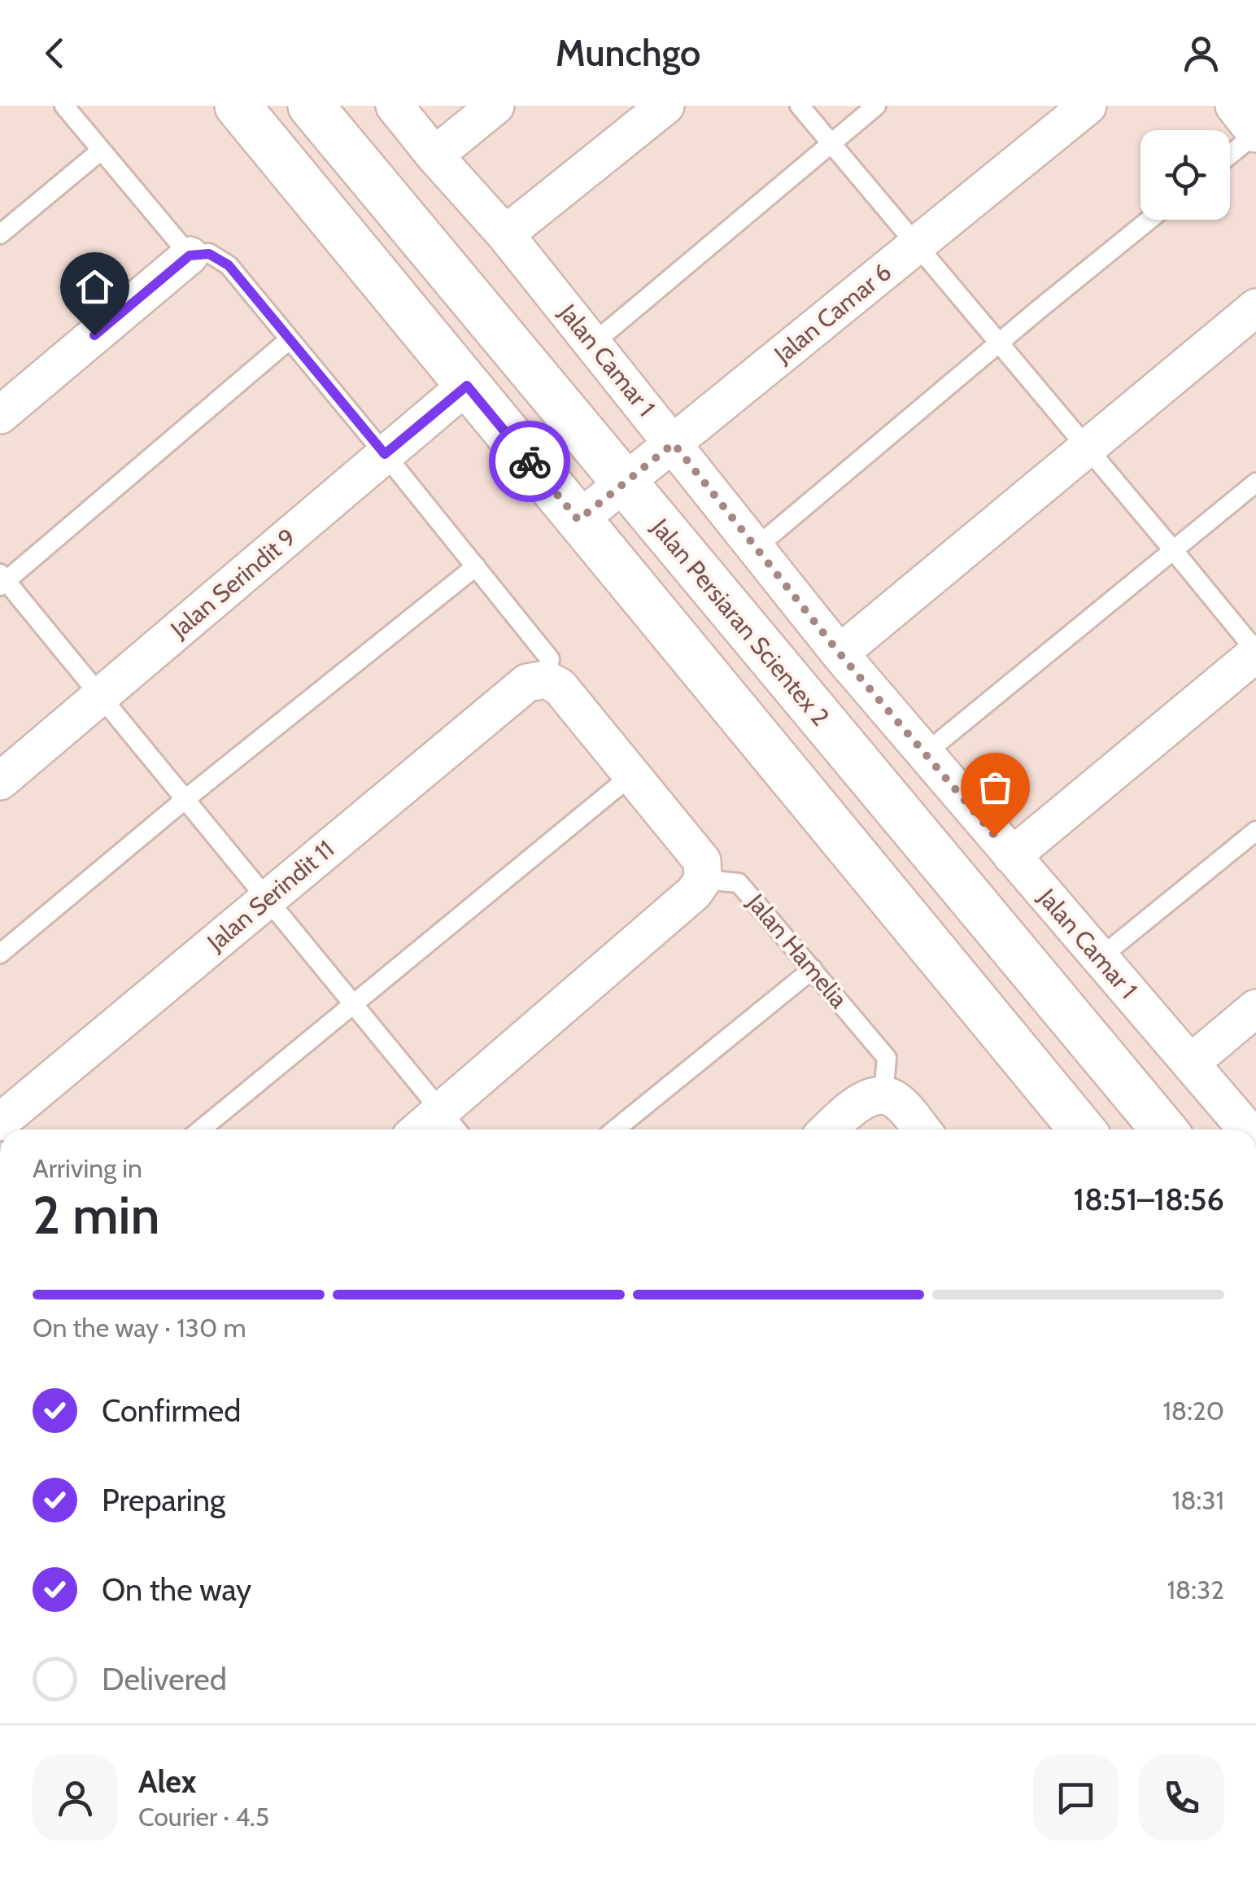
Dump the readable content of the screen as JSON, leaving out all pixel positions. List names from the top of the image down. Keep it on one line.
{"streets":{"street":["Jalan Camar 6","Jalan Camar 1","Jalan Serindit 9","Jalan Persiaran Scientex 2","Jalan Serindit 11"],"lane":["Jalan Hamelia"]},"crossings":[["Jalan Camar 6","Jalan Camar 1"],["Jalan Camar 6","Jalan Persiaran Scientex 2"]],"page":{"header":"Munchgo","heading":["2 min","Arriving in","18:51–18:56"],"panel":["Alex","Courier · 4.5"],"bar":"On the way · 130 m","list":[["Confirmed","18:20"],["Preparing","18:31"],["On the way","18:32"],"Delivered"]}}
